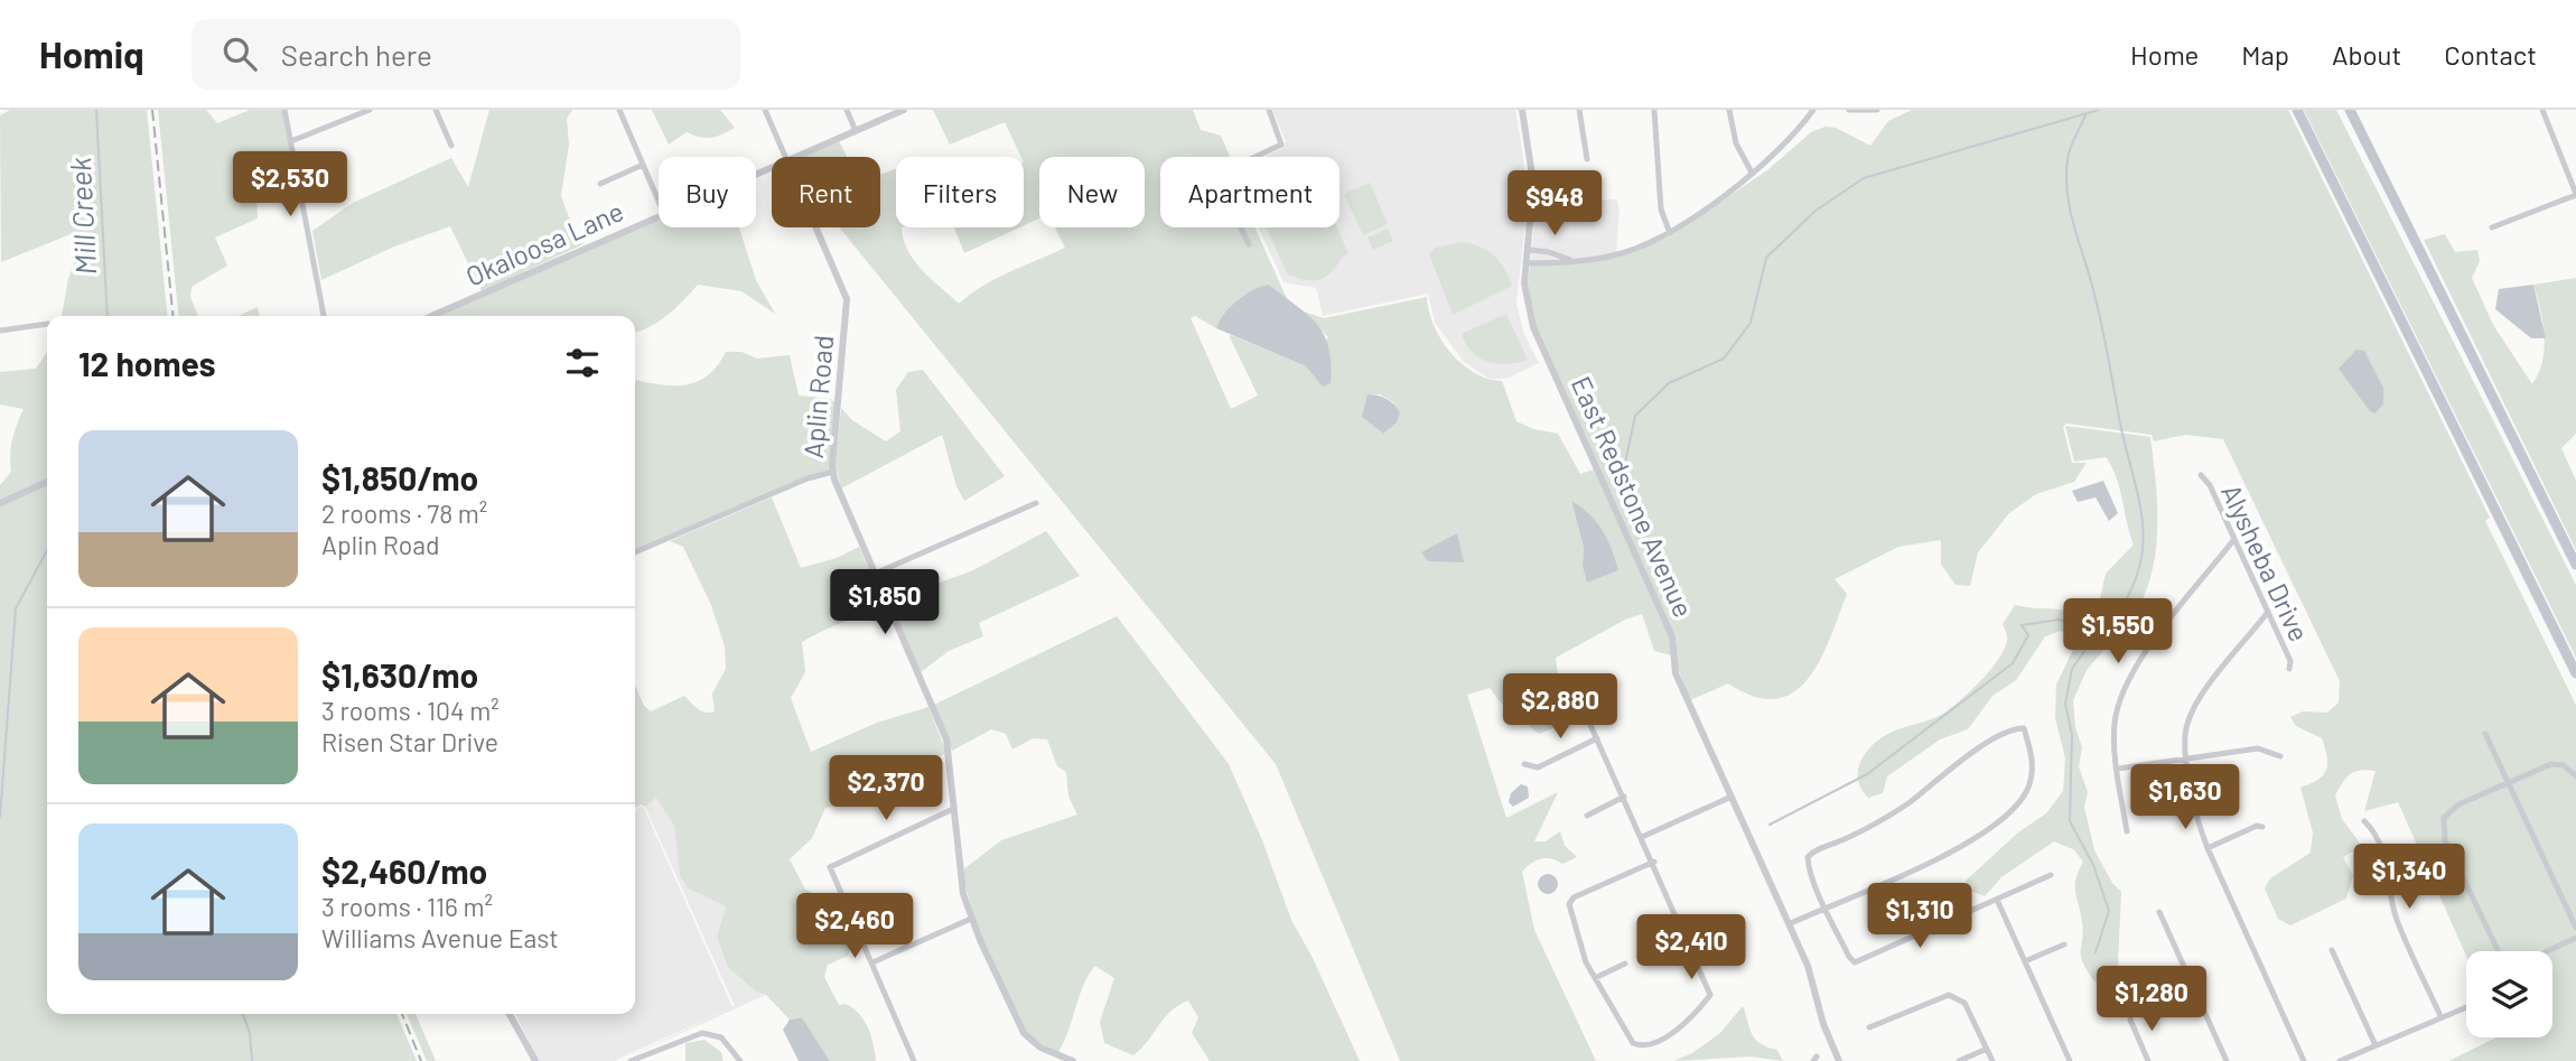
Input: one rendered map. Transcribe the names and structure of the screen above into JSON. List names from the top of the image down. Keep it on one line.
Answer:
{"streets":{"street":["Okaloosa Lane","Aplin Road","East Redstone Avenue","Alysheba Drive"]},"water":["Mill Creek"],"page":{"header":"Homiq","search":"Search here","nav":["Home","Map","About","Contact"],"price":["$2,530","$948","$1,850","$1,550","$2,880","$2,370","$1,630","$1,340","$1,310","$2,460","$2,410","$1,280"],"chip":["Buy","Rent","Filters","New","Apartment"],"heading":"12 homes","list":[{"name":"$1,850/mo","note":"2 rooms · 78 m² · Aplin Road"},{"name":"$1,630/mo","note":"3 rooms · 104 m² · Risen Star Drive"},{"name":"$2,460/mo","note":"3 rooms · 116 m² · Williams Avenue East"}]}}
